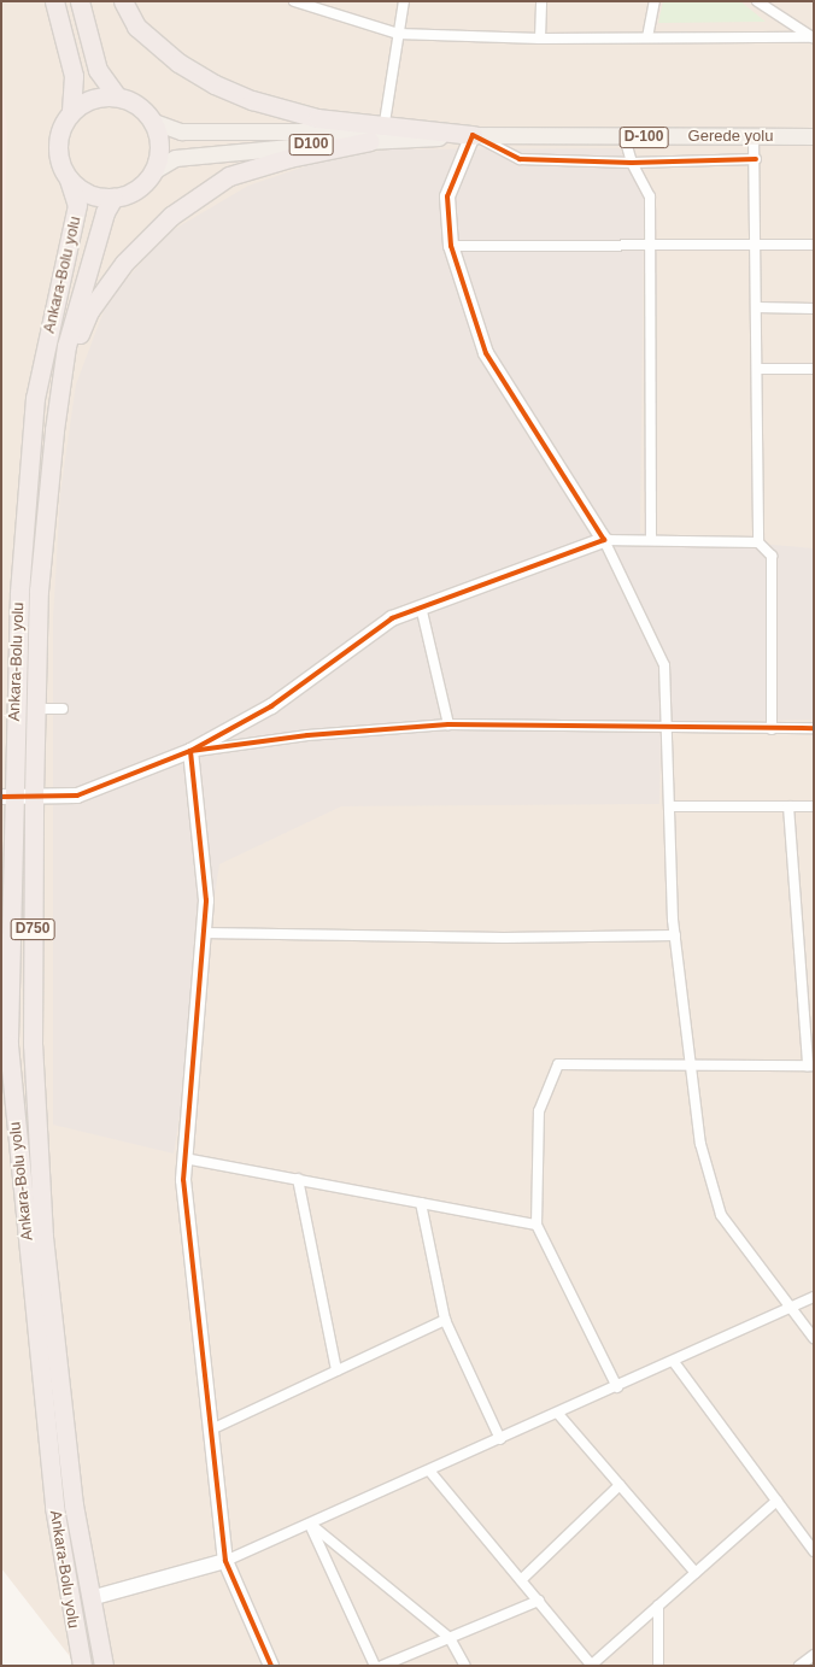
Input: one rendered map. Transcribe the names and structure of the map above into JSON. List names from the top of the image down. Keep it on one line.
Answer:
{"streets":{"highway":["D100","Ankara-Bolu yolu","D750"],"main road":["Gerede yolu","D-100"]},"crossings":[["D100","Ankara-Bolu yolu"]]}
